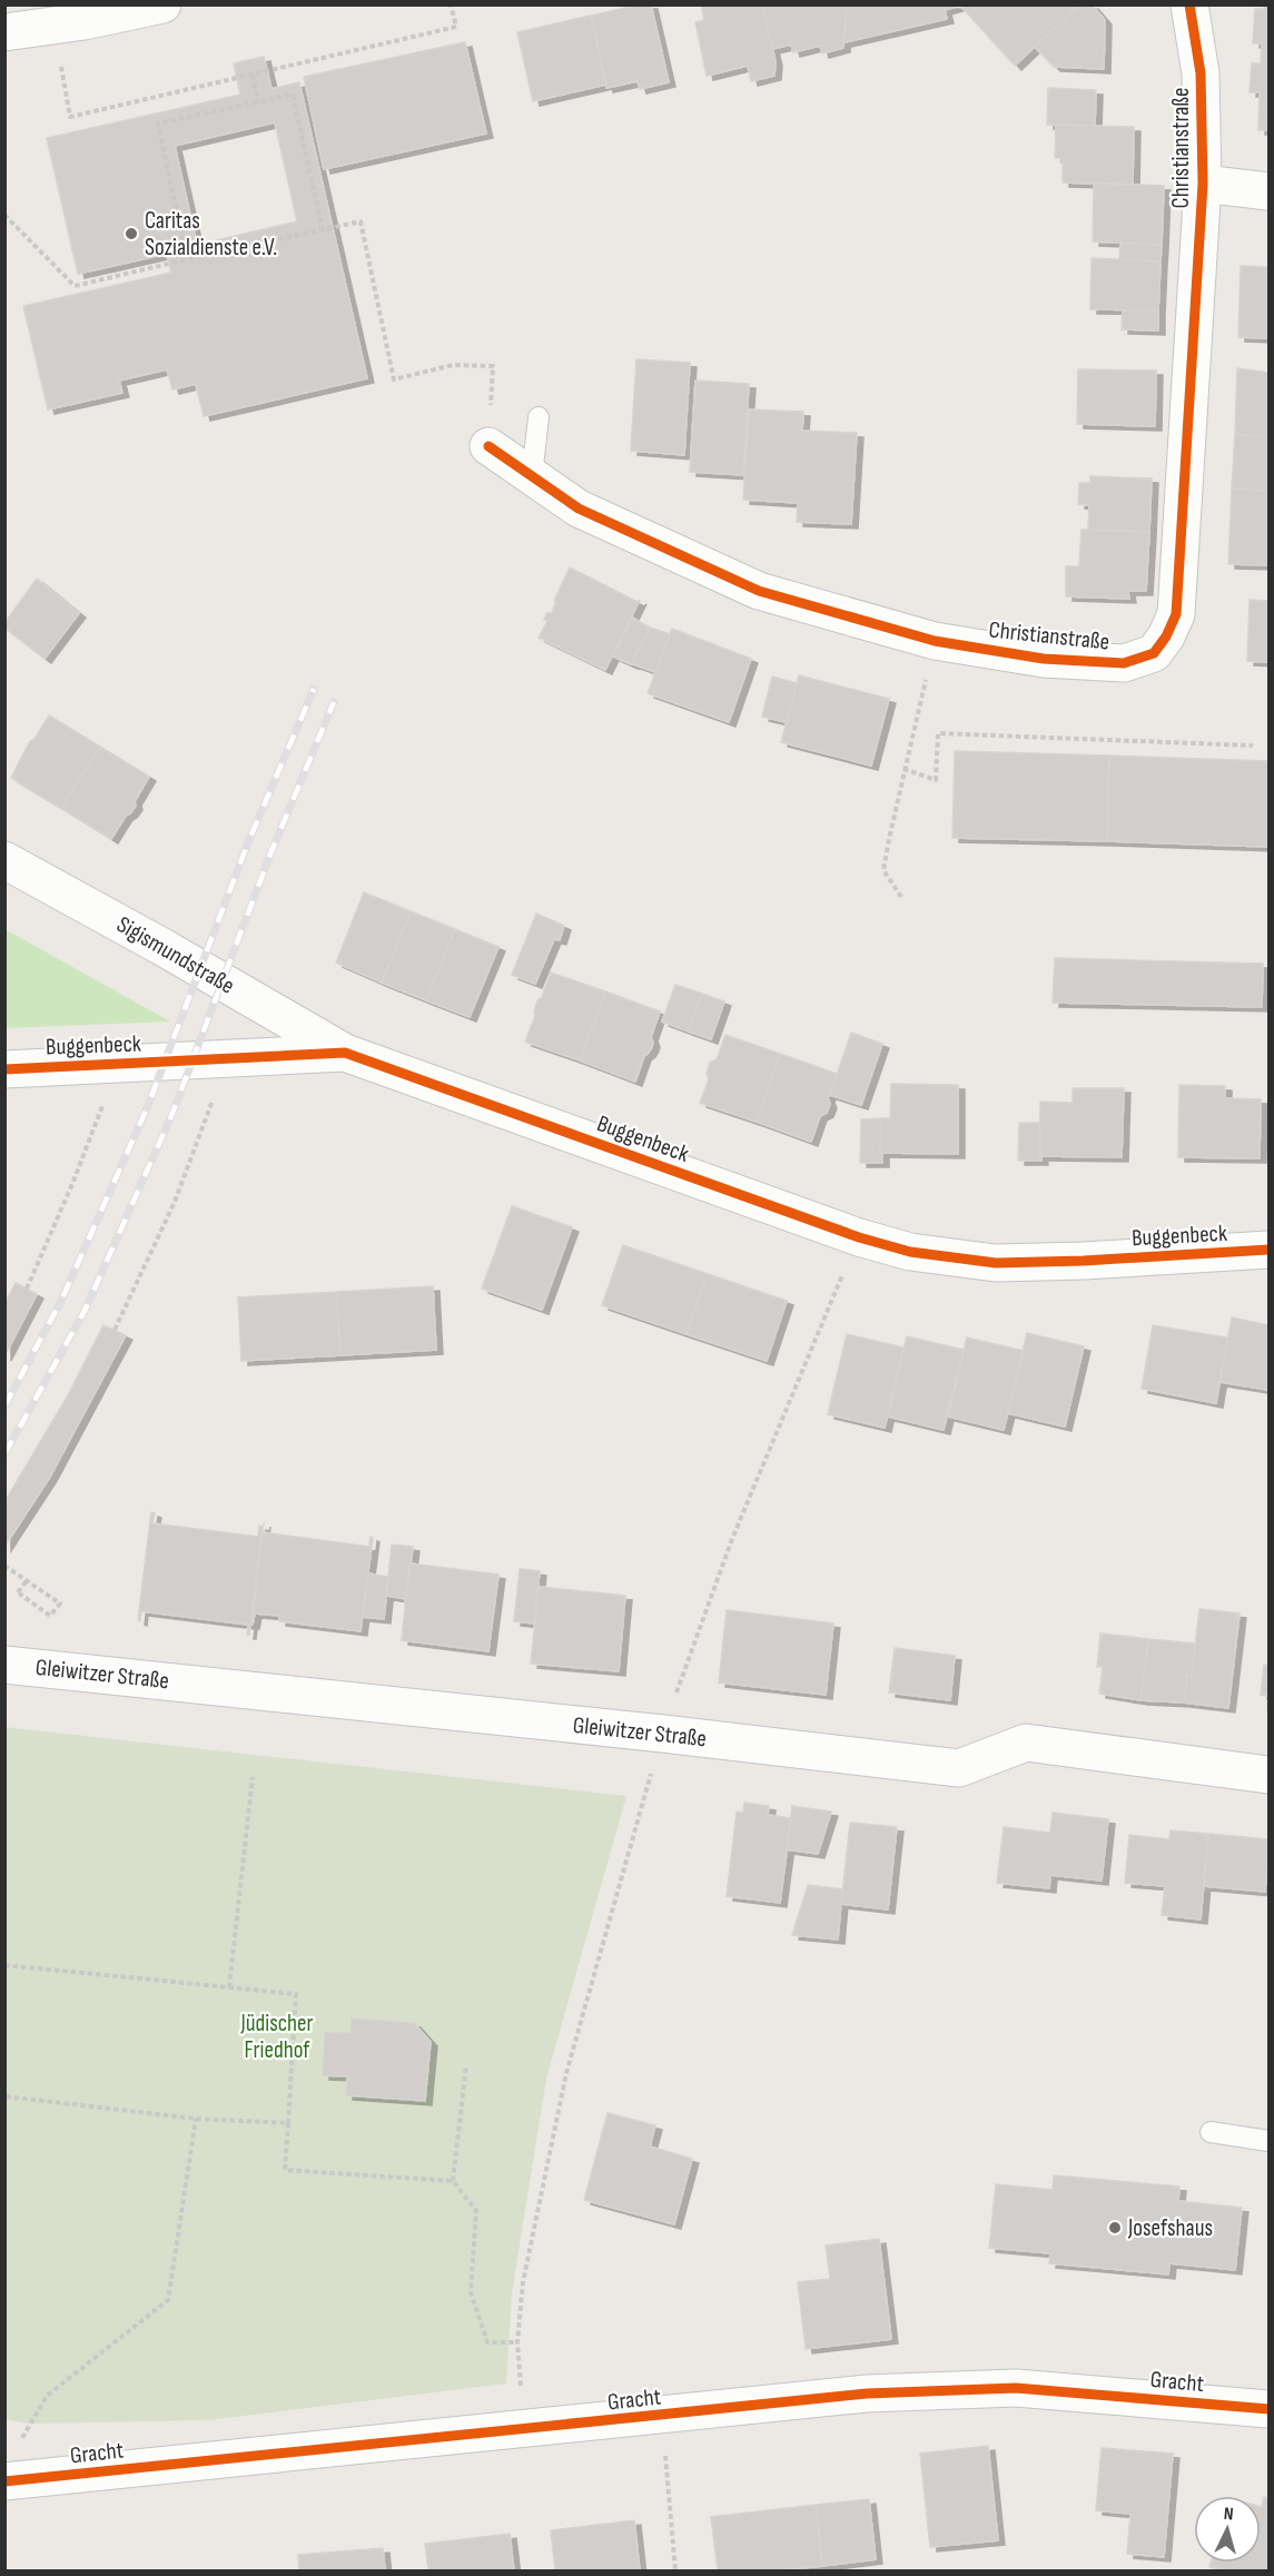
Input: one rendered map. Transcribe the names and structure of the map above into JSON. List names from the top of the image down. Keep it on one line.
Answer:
{"streets":{"street":["Christianstraße","Sigismundstraße","Buggenbeck","Gleiwitzer Straße","Gracht"]},"crossings":[["Sigismundstraße","Buggenbeck"]],"parks":["Jüdischer Friedhof"],"places":["Caritas Sozialdienste e.V.","Josefshaus"],"north":"top"}
